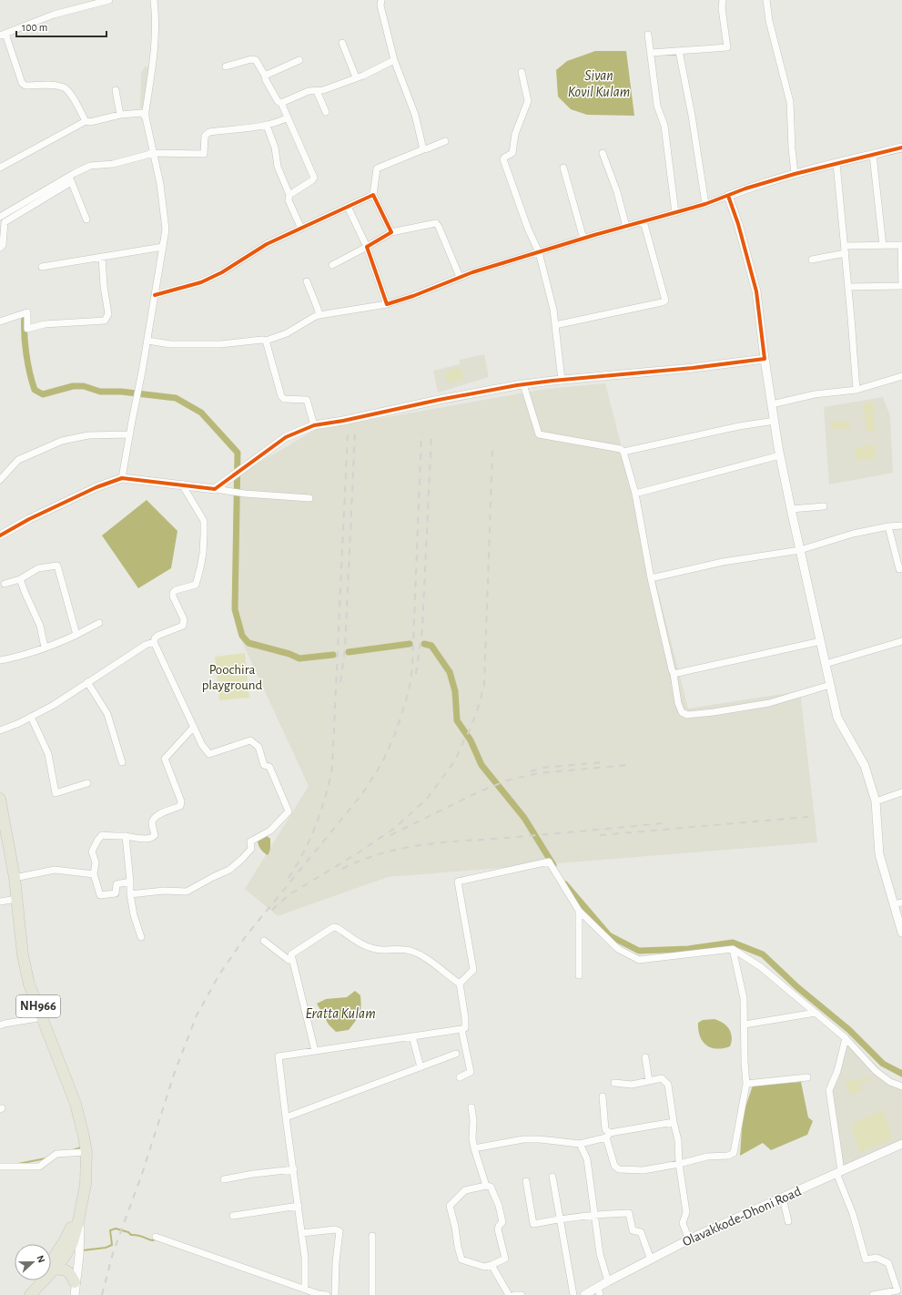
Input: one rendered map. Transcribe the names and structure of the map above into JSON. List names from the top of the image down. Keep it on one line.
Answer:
{"streets":{"highway":["NH966"],"street":["Olavakkode-Dhoni Road"]},"water":["Sivan Kovil Kulam","Eratta Kulam"],"parks":["Poochira playground"],"scale_bar":"100 m","north":"right"}
